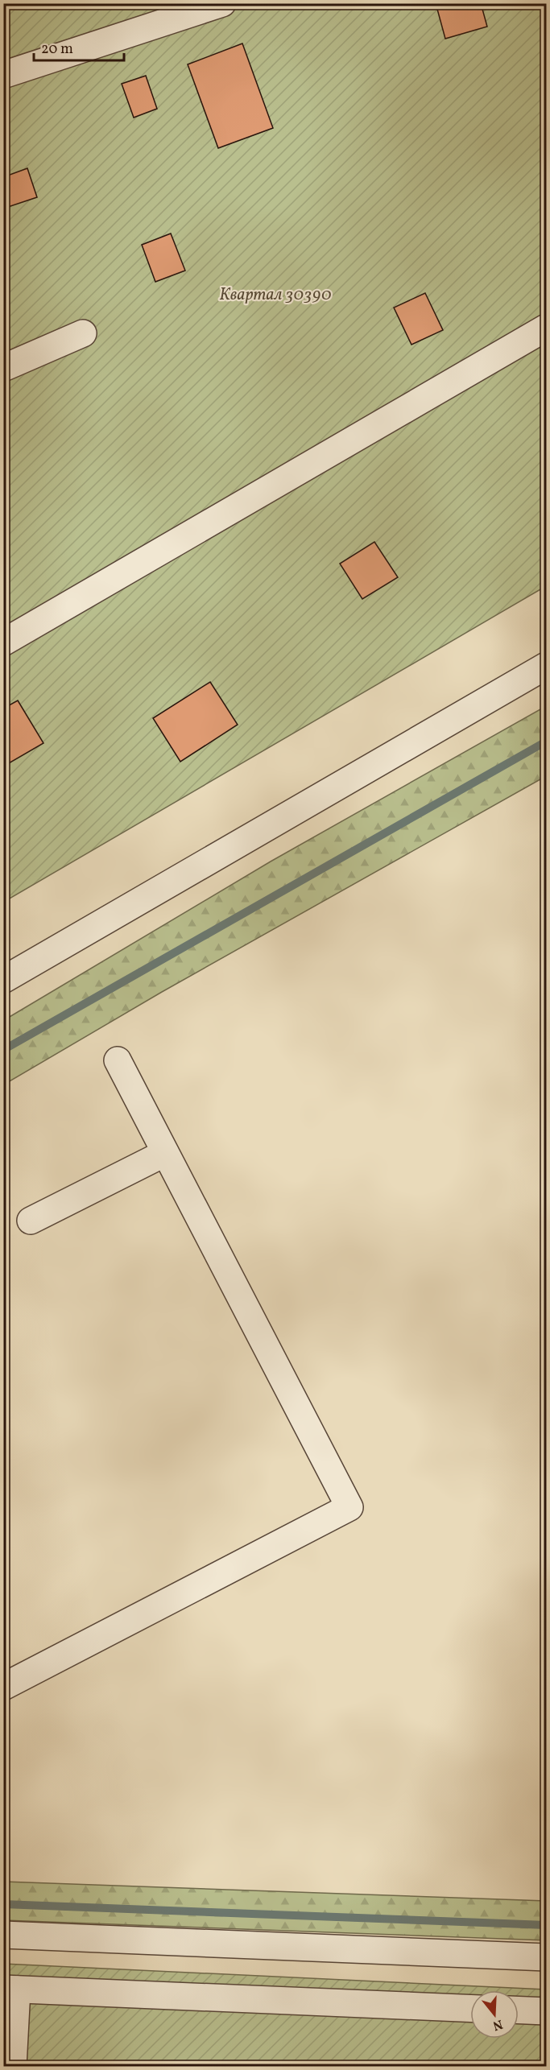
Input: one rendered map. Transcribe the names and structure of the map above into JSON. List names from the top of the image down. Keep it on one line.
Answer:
{"parks":["Квартал 30390"],"scale_bar":"20 m","north":"bottom"}
